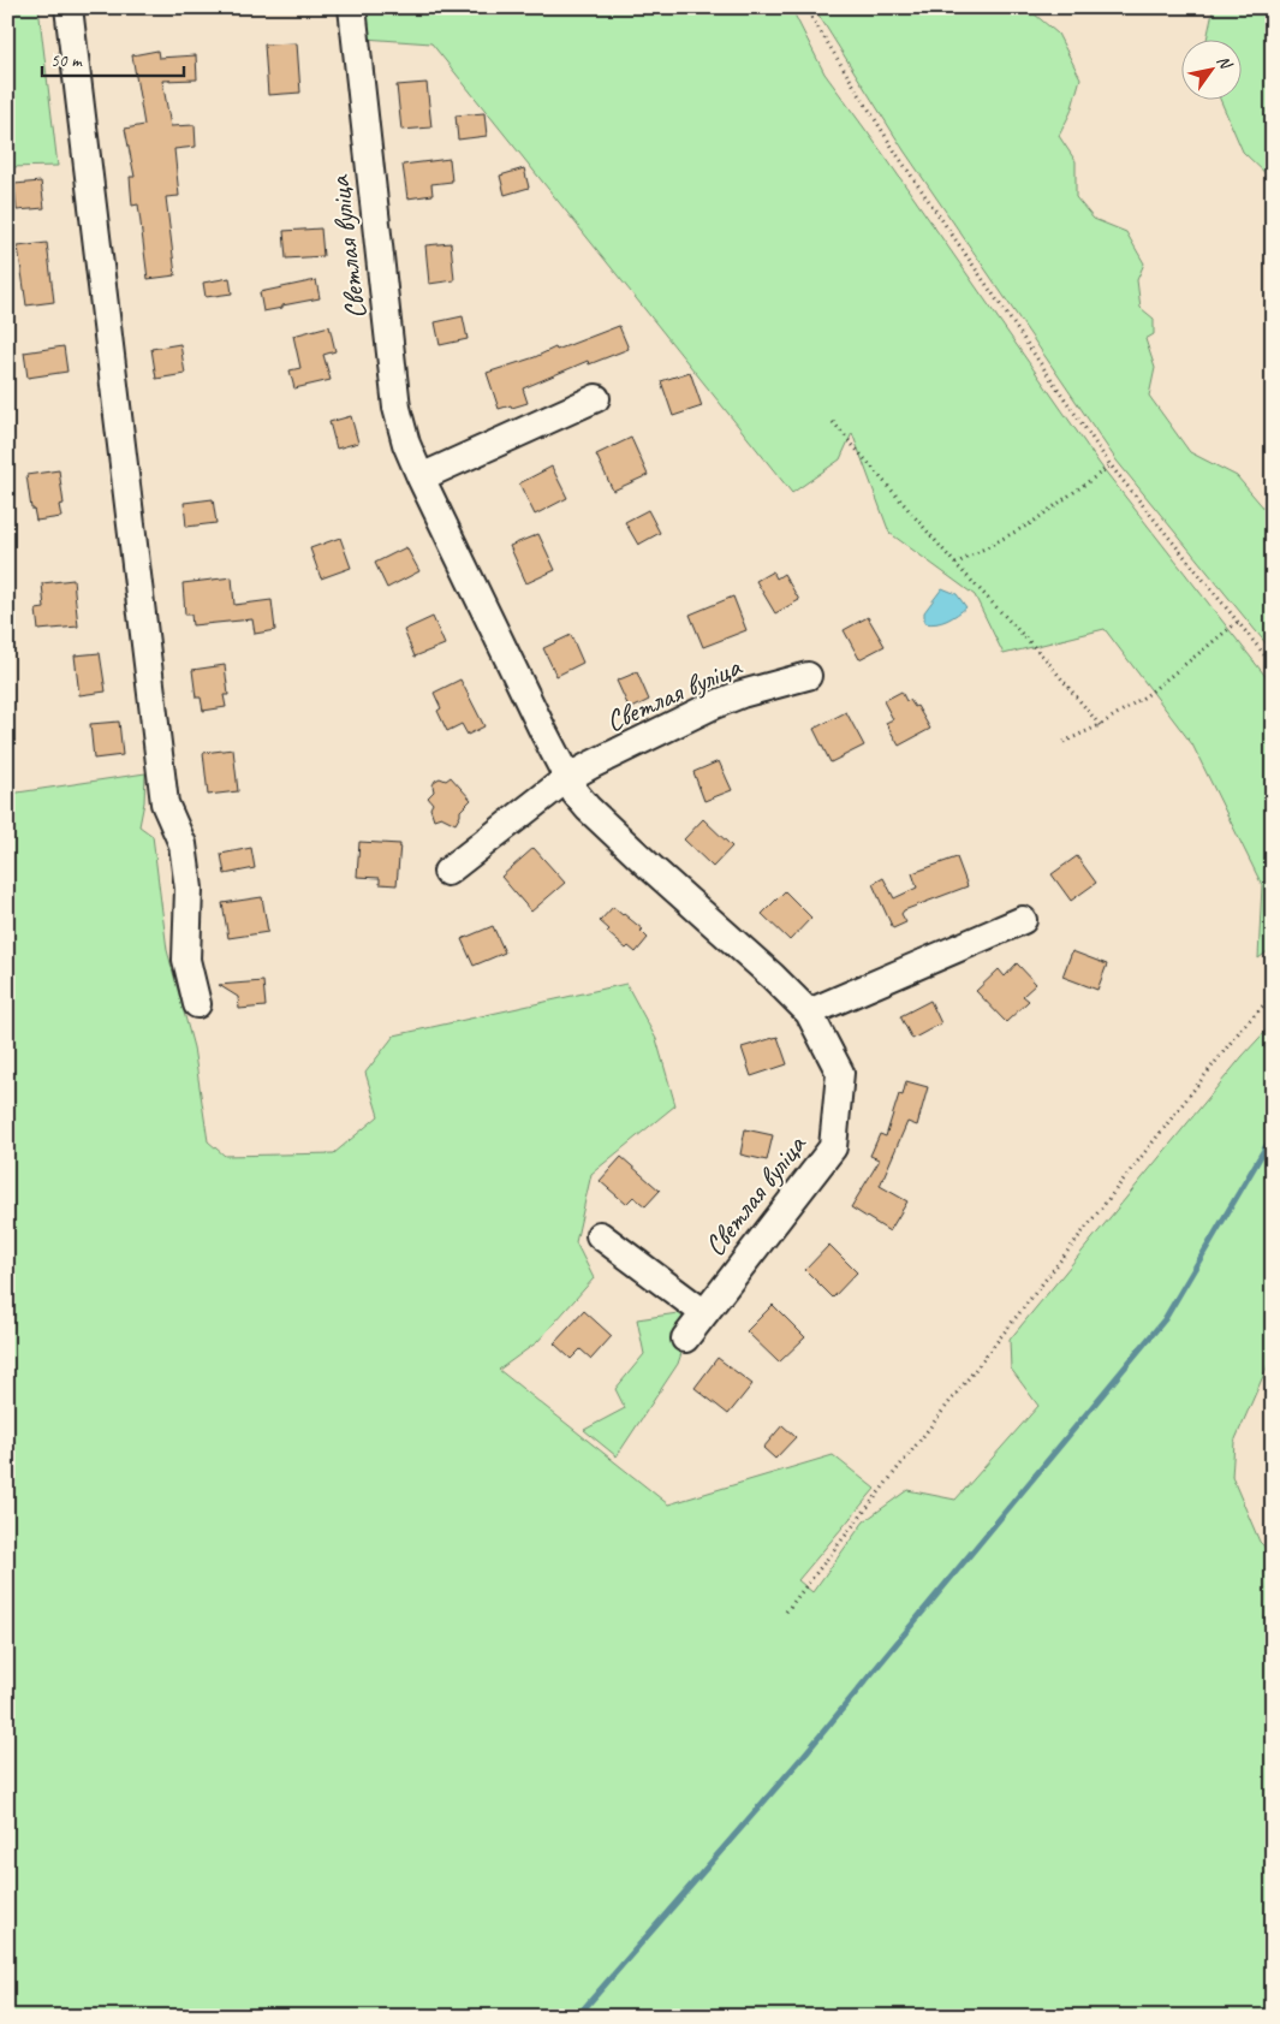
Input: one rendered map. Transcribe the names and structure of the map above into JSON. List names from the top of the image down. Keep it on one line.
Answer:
{"streets":{"street":["Светлая вуліца"]},"scale_bar":"50 m","north":"top right"}
